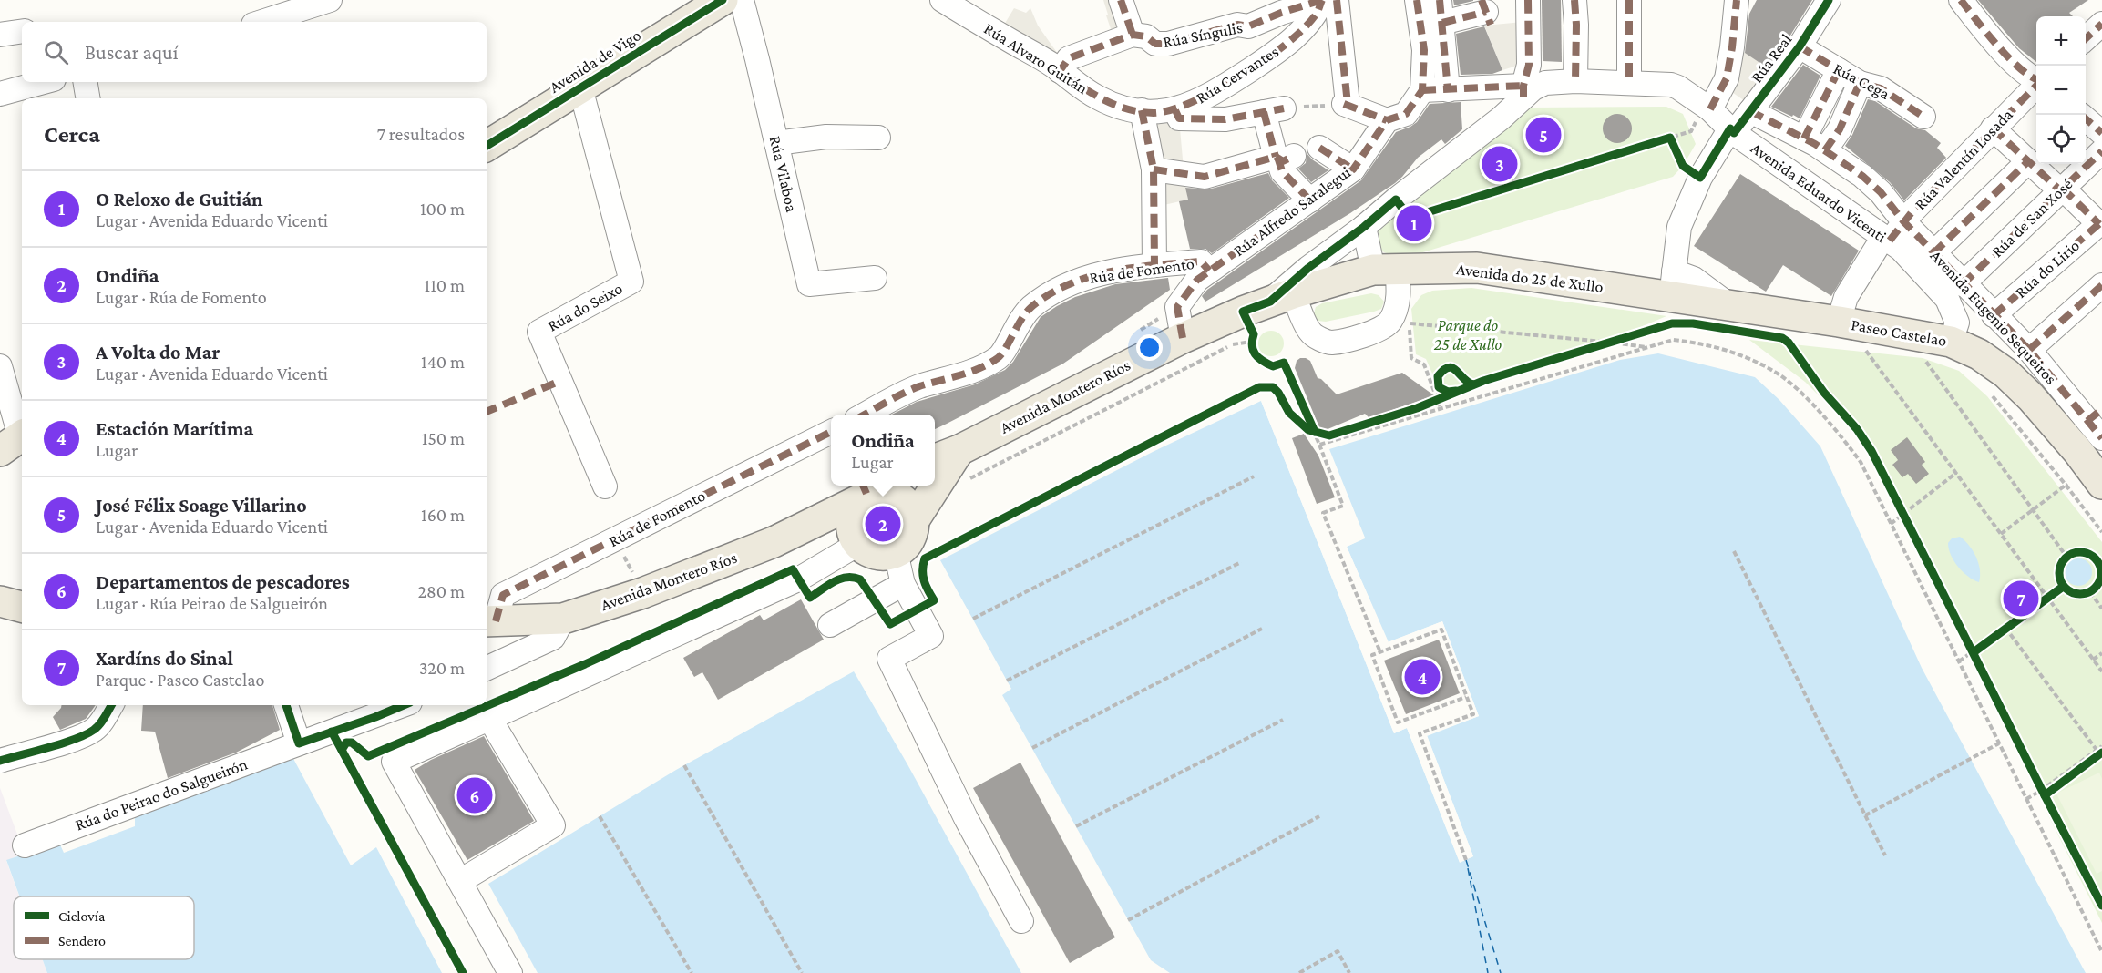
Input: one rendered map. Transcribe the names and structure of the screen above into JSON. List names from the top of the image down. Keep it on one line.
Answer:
{"streets":{"main road":["Avenida de Vigo","Avenida do 25 de Xullo","Paseo Castelao","Avenida Montero Ríos"],"street":["Rúa Síngulis","Rúa Alvaro Guitán","Rúa Real","Rúa Cervantes","Rúa Cega","Rúa Valentín Losada","Rúa Vilaboa","Avenida Eduardo Vicenti","Rúa Alfredo Saralegui","Rúa de San Xosé","Rúa do Lirio","Rúa de Fomento","Rúa do Seixo","Avenida Eugenio Sequeiros","Rúa do Peirao do Salgueirón"]},"crossings":[["Rúa Síngulis","Rúa Cervantes"],["Rúa Alvaro Guitán","Rúa Cervantes"],["Rúa Real","Rúa Cega"],["Rúa Real","Avenida Eduardo Vicenti"],["Rúa Real","Avenida do 25 de Xullo"],["Rúa Real","Avenida Eugenio Sequeiros"],["Rúa Real","Paseo Castelao"],["Avenida de Vigo","Rúa do Seixo"],["Rúa Valentín Losada","Avenida Eduardo Vicenti"],["Rúa Valentín Losada","Avenida Eugenio Sequeiros"],["Rúa Valentín Losada","Paseo Castelao"],["Avenida Eduardo Vicenti","Avenida do 25 de Xullo"],["Avenida Eduardo Vicenti","Paseo Castelao"],["Avenida Eduardo Vicenti","Avenida Montero Ríos"],["Rúa Alfredo Saralegui","Rúa de Fomento"],["Rúa Alfredo Saralegui","Avenida Montero Ríos"],["Rúa de San Xosé","Avenida Eugenio Sequeiros"],["Rúa do Lirio","Avenida Eugenio Sequeiros"],["Rúa de Fomento","Avenida Montero Ríos"],["Avenida do 25 de Xullo","Paseo Castelao"],["Avenida do 25 de Xullo","Avenida Montero Ríos"]],"parks":["Parque do 25 de Xullo"],"legend":["Ciclovía","Sendero"],"page":{"map_buttons":["+","−"],"search":"Buscar aquí","heading":["Cerca","7 resultados"],"pins":["5","3","1","2","7","4","6"],"list":[{"mark":"1","name":"O Reloxo de Guitián","note":"Lugar · Avenida Eduardo Vicenti","value":"100 m"},{"mark":"2","name":"Ondiña","note":"Lugar · Rúa de Fomento","value":"110 m"},{"mark":"3","name":"A Volta do Mar","note":"Lugar · Avenida Eduardo Vicenti","value":"140 m"},{"mark":"4","name":"Estación Marítima","note":"Lugar","value":"150 m"},{"mark":"5","name":"José Félix Soage Villarino","note":"Lugar · Avenida Eduardo Vicenti","value":"160 m"},{"mark":"6","name":"Departamentos de pescadores","note":"Lugar · Rúa Peirao de Salgueirón","value":"280 m"},{"mark":"7","name":"Xardíns do Sinal","note":"Parque · Paseo Castelao","value":"320 m"}],"popup":["Ondiña","Lugar"]}}
